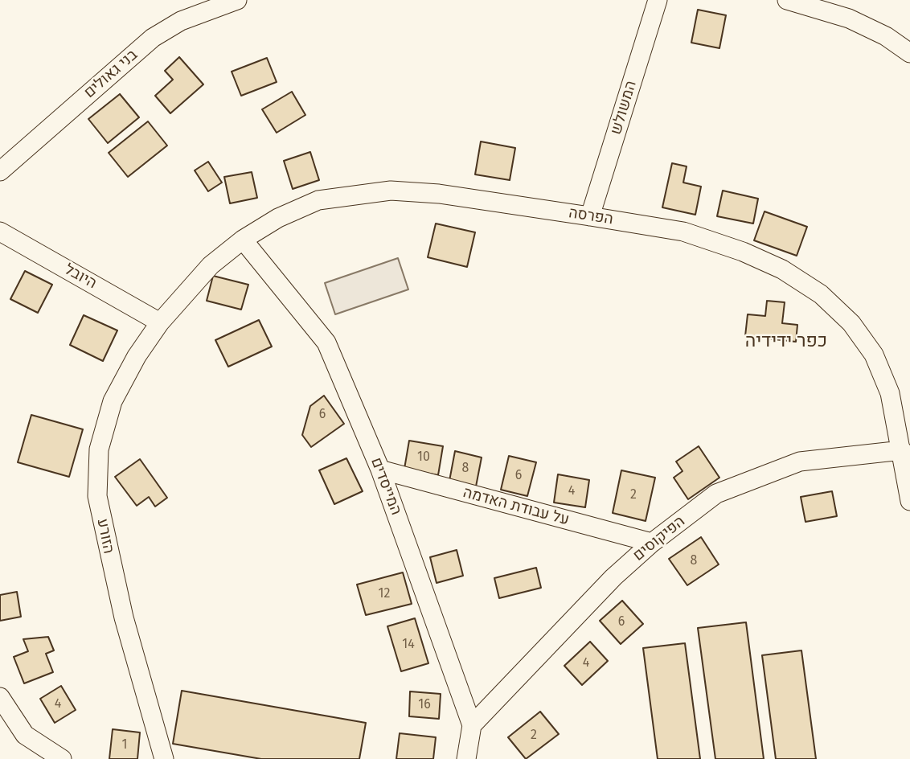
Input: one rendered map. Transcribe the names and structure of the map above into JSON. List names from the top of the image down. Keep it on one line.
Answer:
{"streets":{"street":["בני גאולים","המשולש","הפרסה","היובל","המייסדים","על עבודת האדמה","הזורע","הפיקוסים"]},"crossings":[["המשולש","הפרסה"],["הפרסה","היובל"],["הפרסה","המייסדים"],["הפרסה","הזורע"],["הפרסה","הפיקוסים"],["היובל","הזורע"],["המייסדים","על עבודת האדמה"],["המייסדים","הפיקוסים"],["על עבודת האדמה","הפיקוסים"]],"districts":["כפר ידידיה"],"house_numbers":["6","10","8","6","4","2","8","12","6","14","4","4","16","2","1"]}
